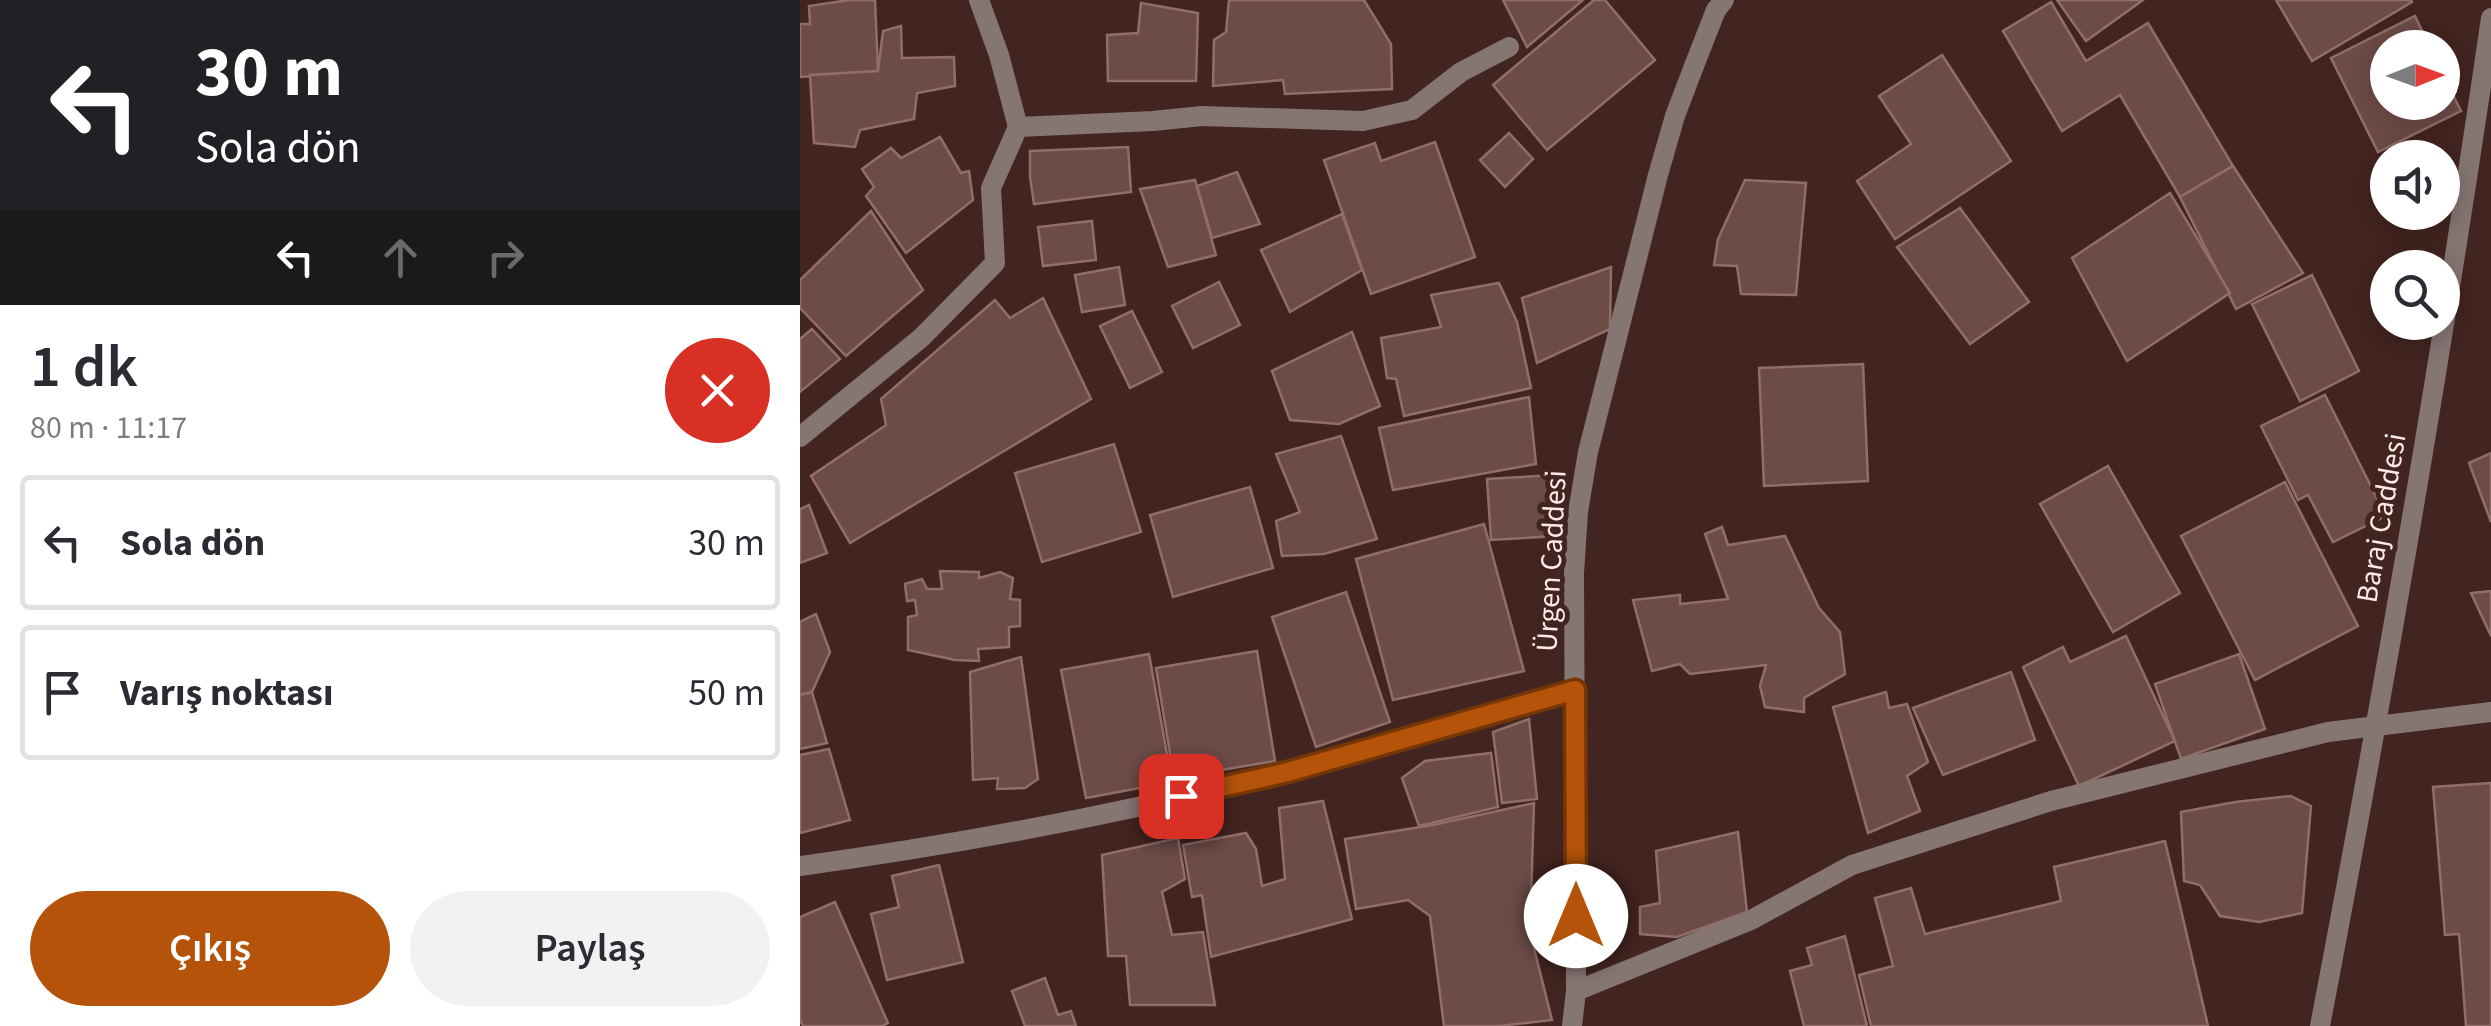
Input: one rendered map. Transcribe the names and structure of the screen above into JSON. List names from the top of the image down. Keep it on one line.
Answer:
{"streets":{"street":["Baraj Caddesi","Ürgen Caddesi"]},"north":"right","page":{"turn":["30 m","Sola dön"],"heading":["1 dk","80 m · 11:17"],"list":[{"name":"Sola dön","value":"30 m"},{"name":"Varış noktası","value":"50 m"}],"buttons":["Çıkış","Paylaş"]}}
